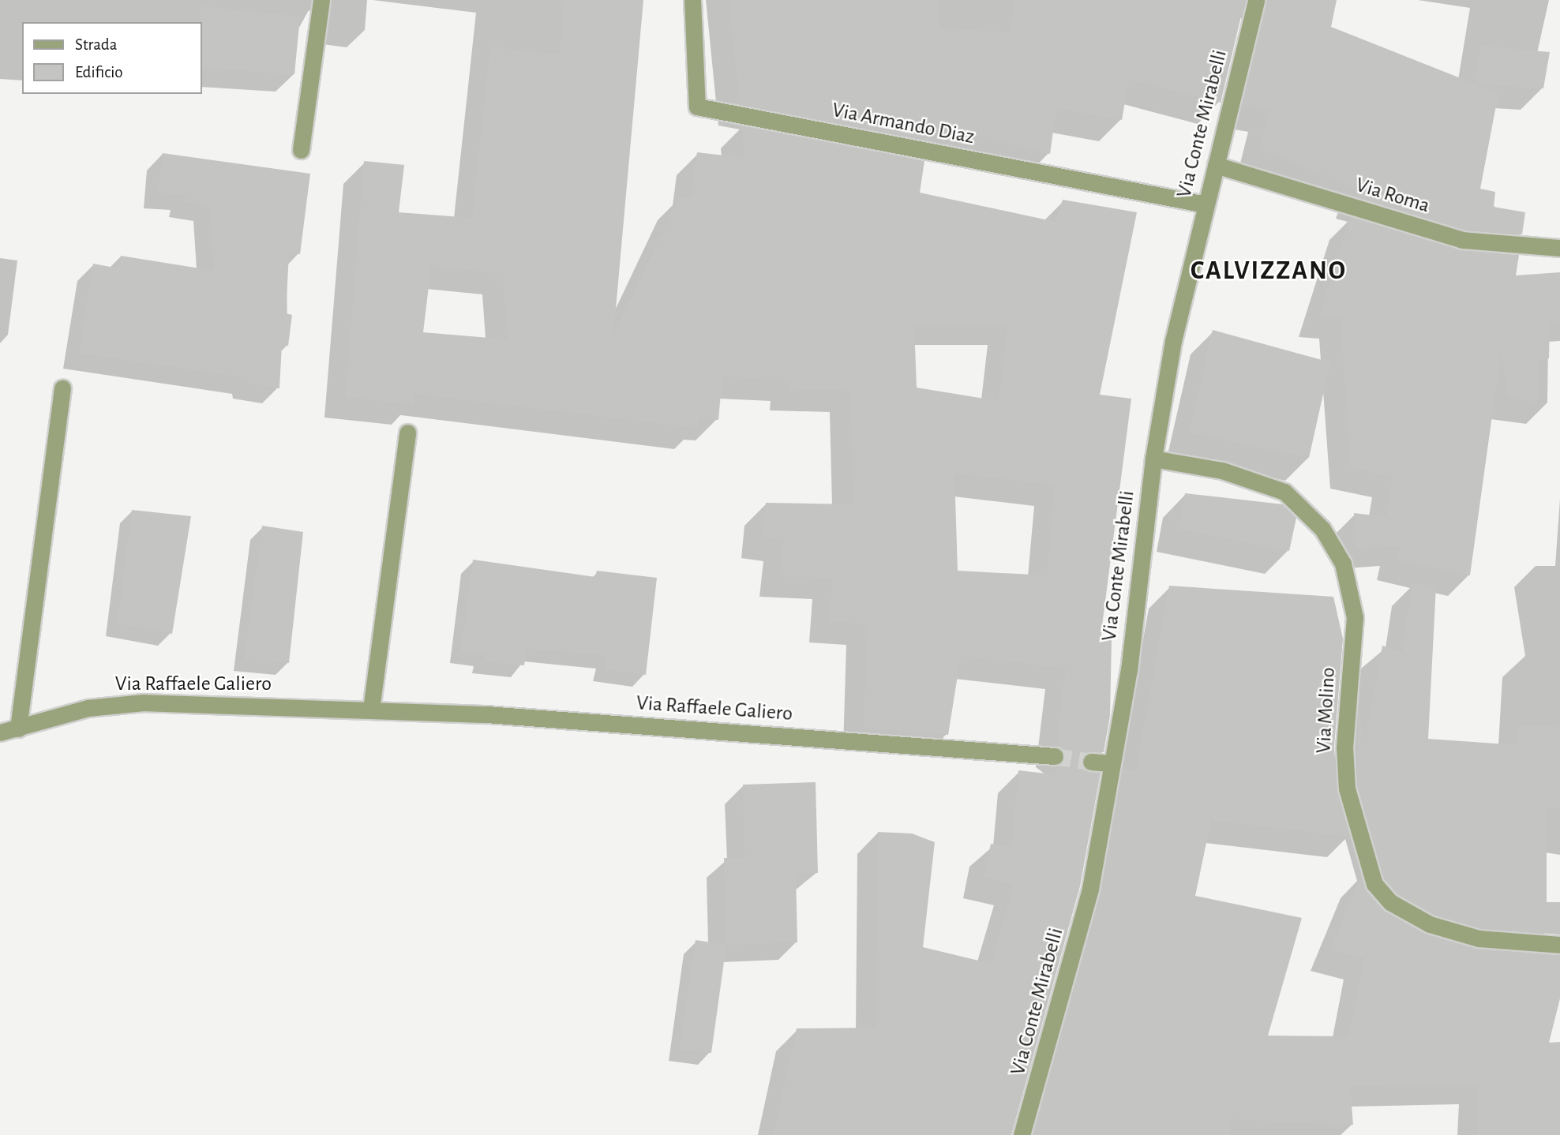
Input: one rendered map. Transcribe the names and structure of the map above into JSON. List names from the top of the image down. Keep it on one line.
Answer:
{"streets":{"street":["Via Armando Diaz","Via Conte Mirabelli","Via Roma","Via Raffaele Galiero","Via Molino"]},"crossings":[["Via Armando Diaz","Via Conte Mirabelli"],["Via Conte Mirabelli","Via Roma"],["Via Conte Mirabelli","Via Molino"]],"districts":["CALVIZZANO"],"legend":["Strada","Edificio"]}
